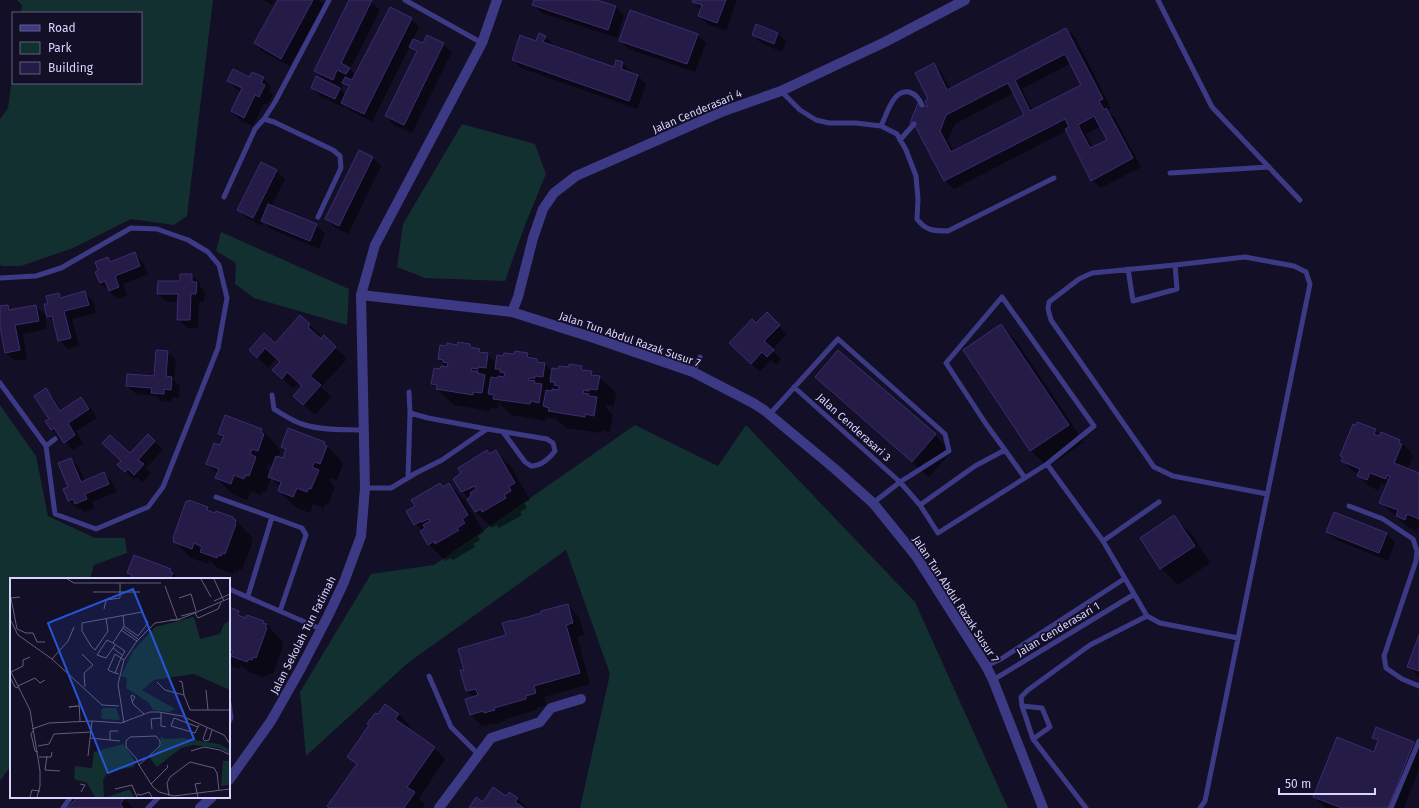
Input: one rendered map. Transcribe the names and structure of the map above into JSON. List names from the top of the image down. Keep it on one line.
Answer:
{"streets":{"street":["Jalan Cenderasari 4","Jalan Tun Abdul Razak Susur 7","Jalan Sekolah Tun Fatimah"],"lane":["Jalan Cenderasari 3","Jalan Cenderasari 1"]},"crossings":[["Jalan Cenderasari 4","Jalan Tun Abdul Razak Susur 7"],["Jalan Tun Abdul Razak Susur 7","Jalan Cenderasari 1"],["Jalan Tun Abdul Razak Susur 7","Jalan Sekolah Tun Fatimah"]],"legend":["Road","Park","Building"],"scale_bar":"50 m"}
